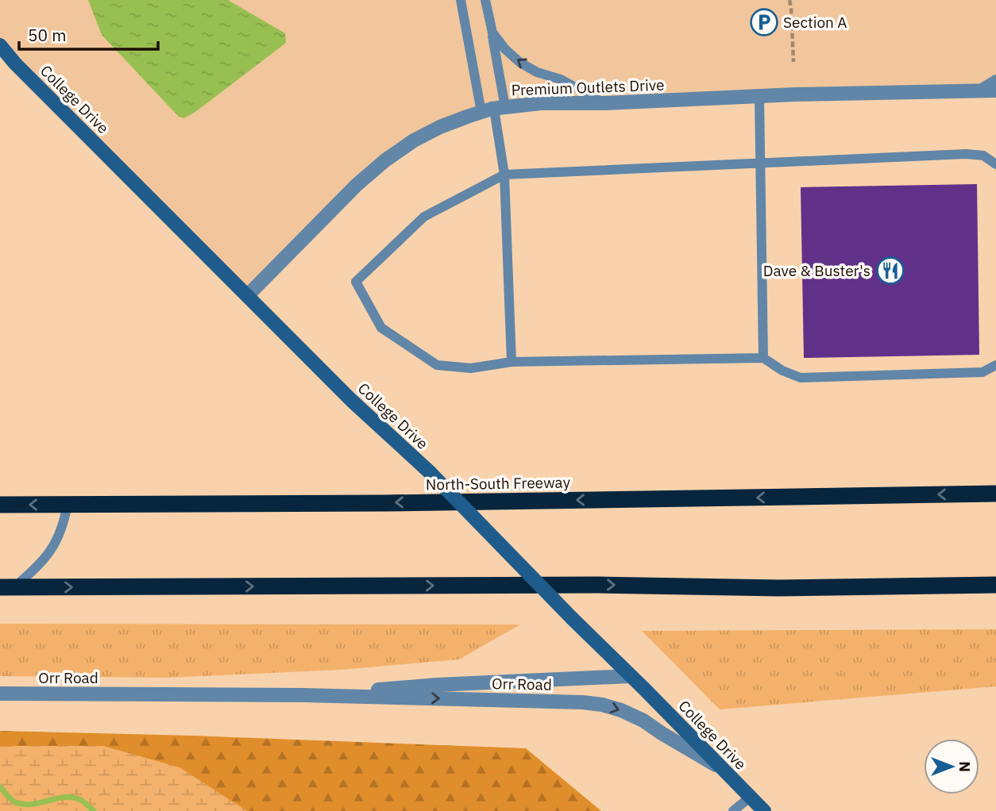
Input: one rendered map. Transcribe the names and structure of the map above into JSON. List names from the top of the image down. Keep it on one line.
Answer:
{"streets":{"highway":["North-South Freeway"],"main road":["College Drive"],"street":["Premium Outlets Drive","Orr Road"]},"crossings":[["Premium Outlets Drive","College Drive"],["College Drive","Orr Road"]],"places":{"parking":["Section A"],"restaurant":["Dave & Buster's"]},"scale_bar":"50 m","north":"right"}
